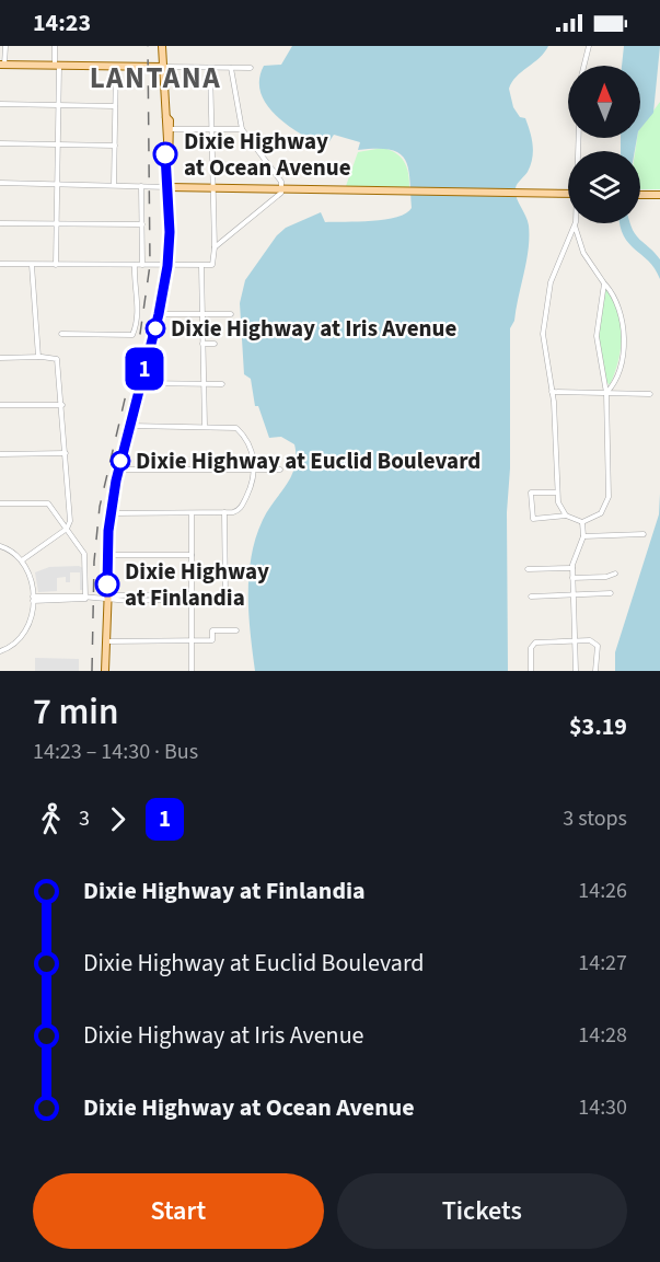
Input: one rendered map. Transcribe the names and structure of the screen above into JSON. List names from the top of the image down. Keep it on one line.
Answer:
{"districts":["LANTANA"],"places":["Dixie Highway at Ocean Avenue","Dixie Highway at Iris Avenue","Dixie Highway at Euclid Boulevard","Dixie Highway at Finlandia"],"lines":["bus line 1"],"north":"top","page":{"status":"14:23","on_map":"1","heading":["7 min","14:23 – 14:30 · Bus","$3.19"],"legs":["3","1","3 stops"],"list":[{"name":"Dixie Highway at Finlandia","value":"14:26"},{"name":"Dixie Highway at Euclid Boulevard","value":"14:27"},{"name":"Dixie Highway at Iris Avenue","value":"14:28"},{"name":"Dixie Highway at Ocean Avenue","value":"14:30"}],"buttons":["Start","Tickets"]}}
